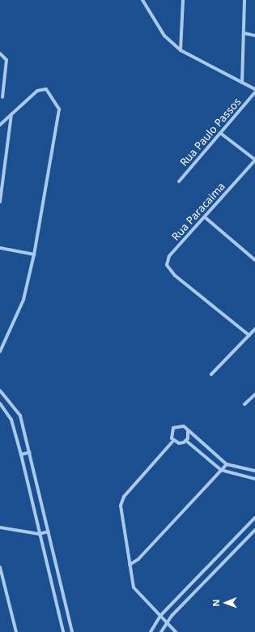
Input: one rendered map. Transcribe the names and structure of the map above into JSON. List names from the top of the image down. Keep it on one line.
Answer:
{"streets":{"street":["Rua Paulo Passos","Rua Paracaima"]},"north":"left"}
